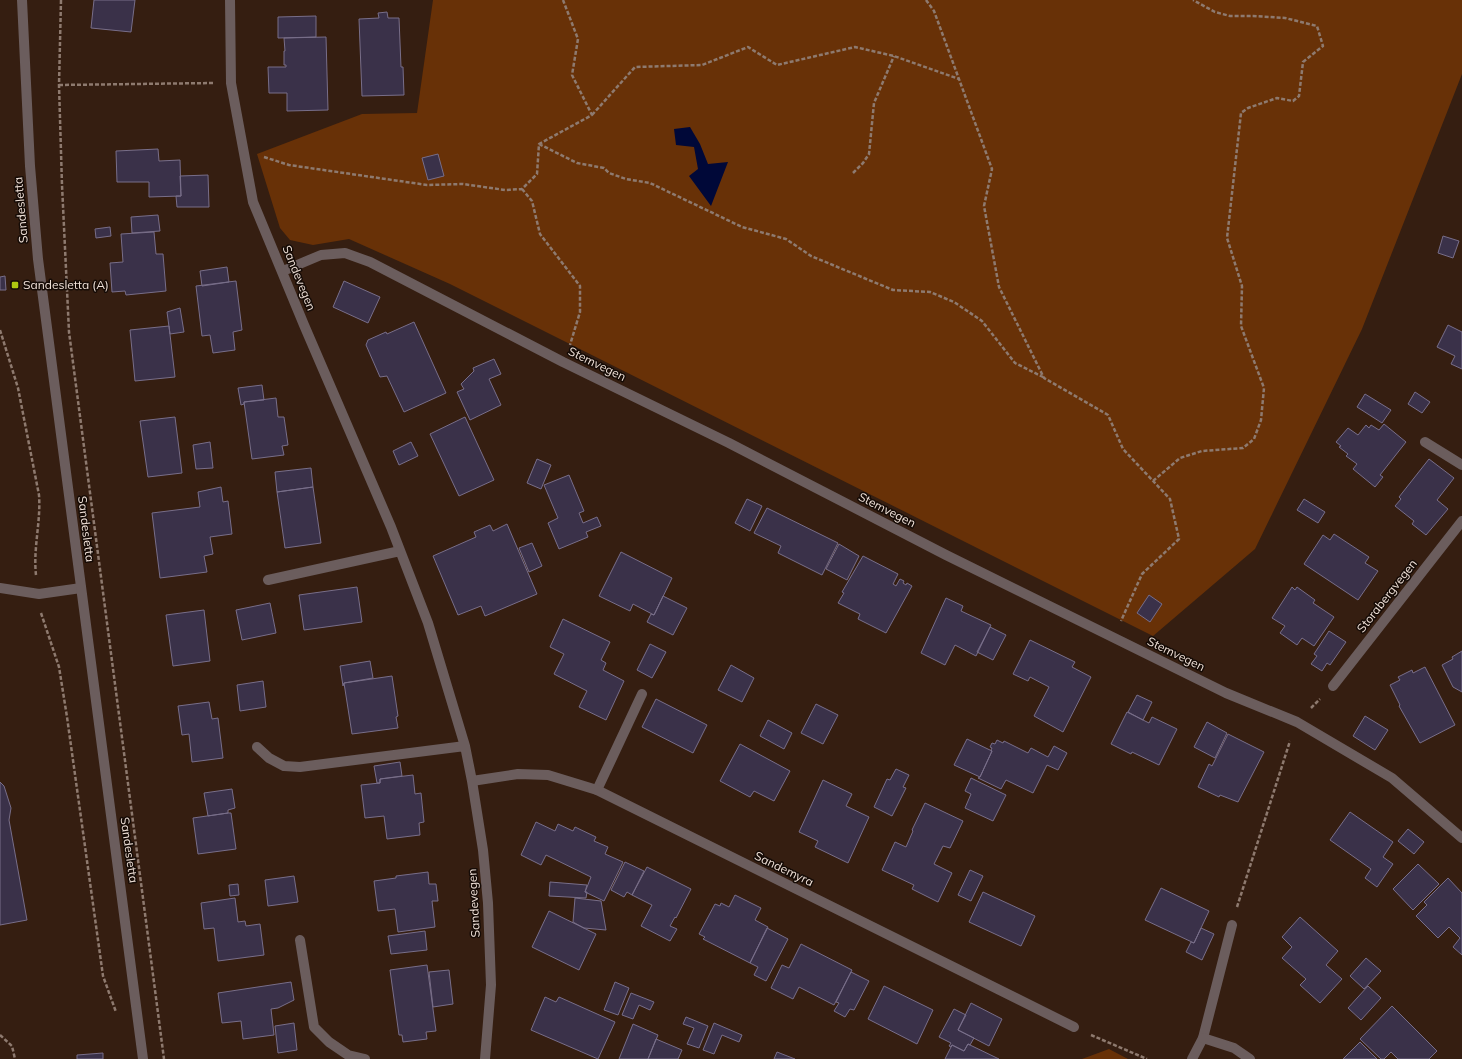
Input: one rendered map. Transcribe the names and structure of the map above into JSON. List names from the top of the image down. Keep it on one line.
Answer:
{"streets":{"street":["Sandesletta","Sandevegen","Stemvegen","Storabergvegen","Sandemyra"]},"crossings":[["Sandevegen","Stemvegen"],["Sandevegen","Sandemyra"]],"places":{"transit":["Sandesletta (A)"]}}
